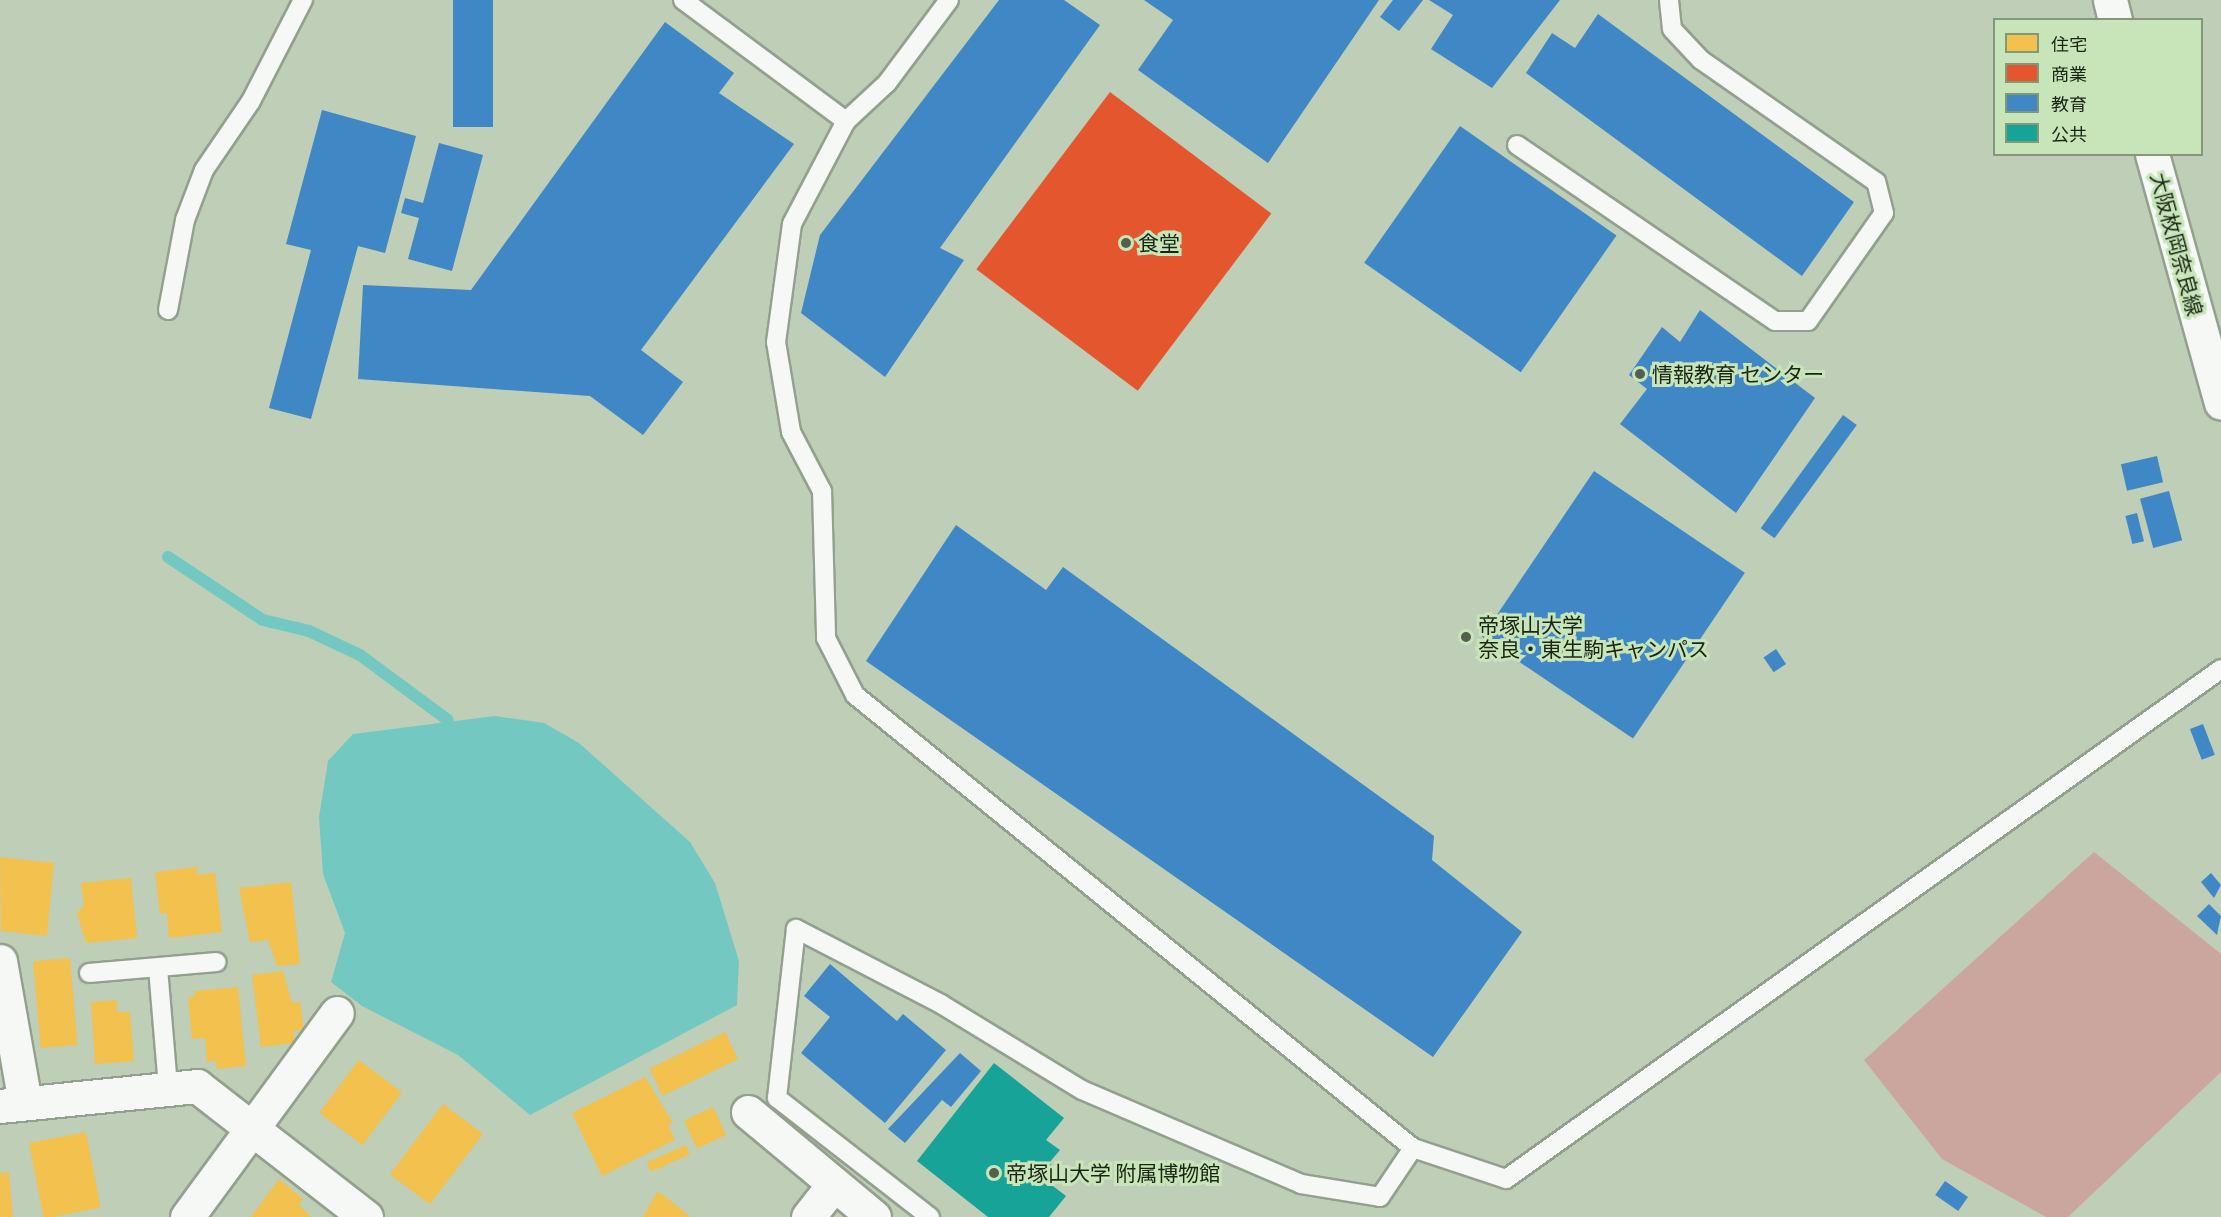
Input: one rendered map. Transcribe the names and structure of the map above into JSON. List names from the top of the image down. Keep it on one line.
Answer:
{"streets":{"street":["大阪枚岡奈良線"]},"places":["食堂","情報教育 センター","帝塚山大学 奈良・東生駒キャンパス","帝塚山大学 附属博物館"],"legend":["住宅","商業","教育","公共"]}
